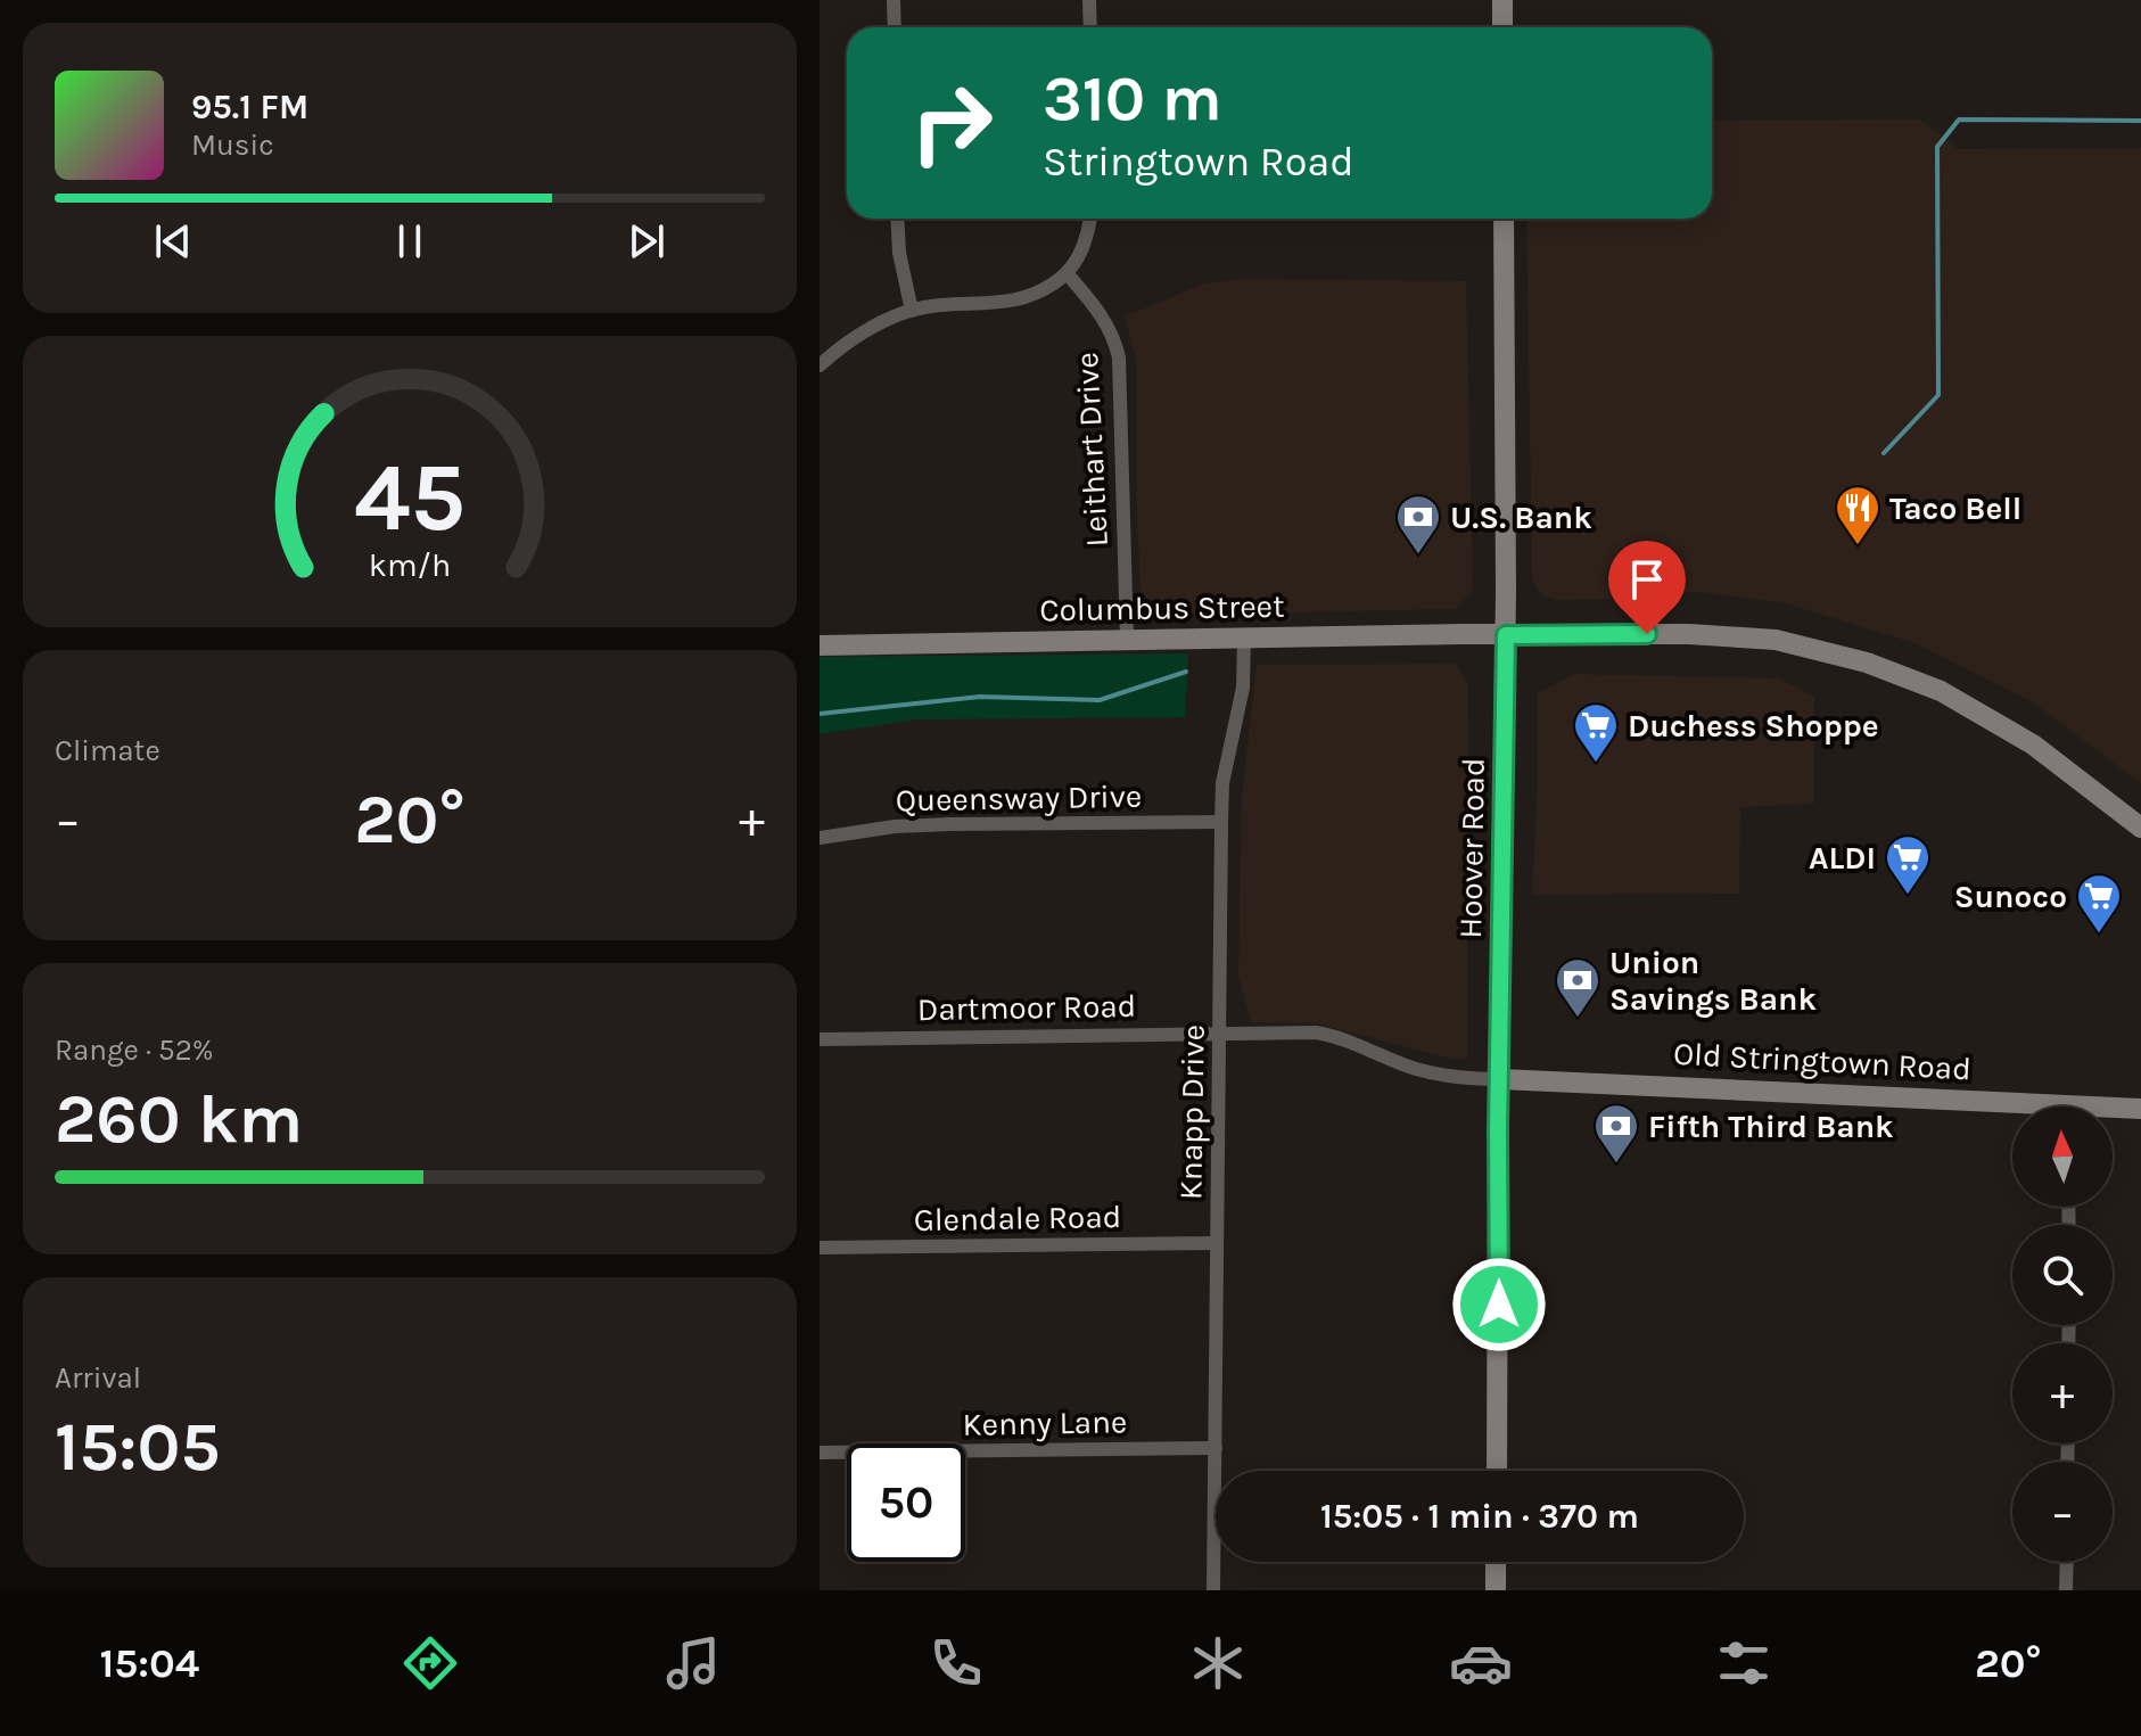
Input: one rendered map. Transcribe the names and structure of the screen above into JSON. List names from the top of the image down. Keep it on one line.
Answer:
{"streets":{"main road":["Columbus Street","Hoover Road","Old Stringtown Road"],"street":["Leithart Drive","Queensway Drive","Dartmoor Road","Knapp Drive","Glendale Road","Kenny Lane"]},"crossings":[["Leithart Drive","Columbus Street"],["Columbus Street","Hoover Road"],["Columbus Street","Knapp Drive"],["Queensway Drive","Knapp Drive"],["Hoover Road","Dartmoor Road"],["Hoover Road","Old Stringtown Road"],["Dartmoor Road","Old Stringtown Road"],["Dartmoor Road","Knapp Drive"],["Knapp Drive","Glendale Road"],["Knapp Drive","Kenny Lane"]],"places":{"restaurant":["Taco Bell"],"bank":["U.S. Bank","Union Savings Bank","Fifth Third Bank"],"supermarket":["Duchess Shoppe","ALDI","Sunoco"]},"north":"top","page":{"turn":["310 m","Stringtown Road"],"song":["95.1 FM","Music"],"tile":["Climate",["Range · 52%","260 km"],["Arrival","15:05"]],"heat":["−","20°","+"],"map_buttons":["+","−"],"limit":"50","trip":"15:05 · 1 min · 370 m","tabs":["15:04","20°"],"gauge":["45","km/h"]}}
